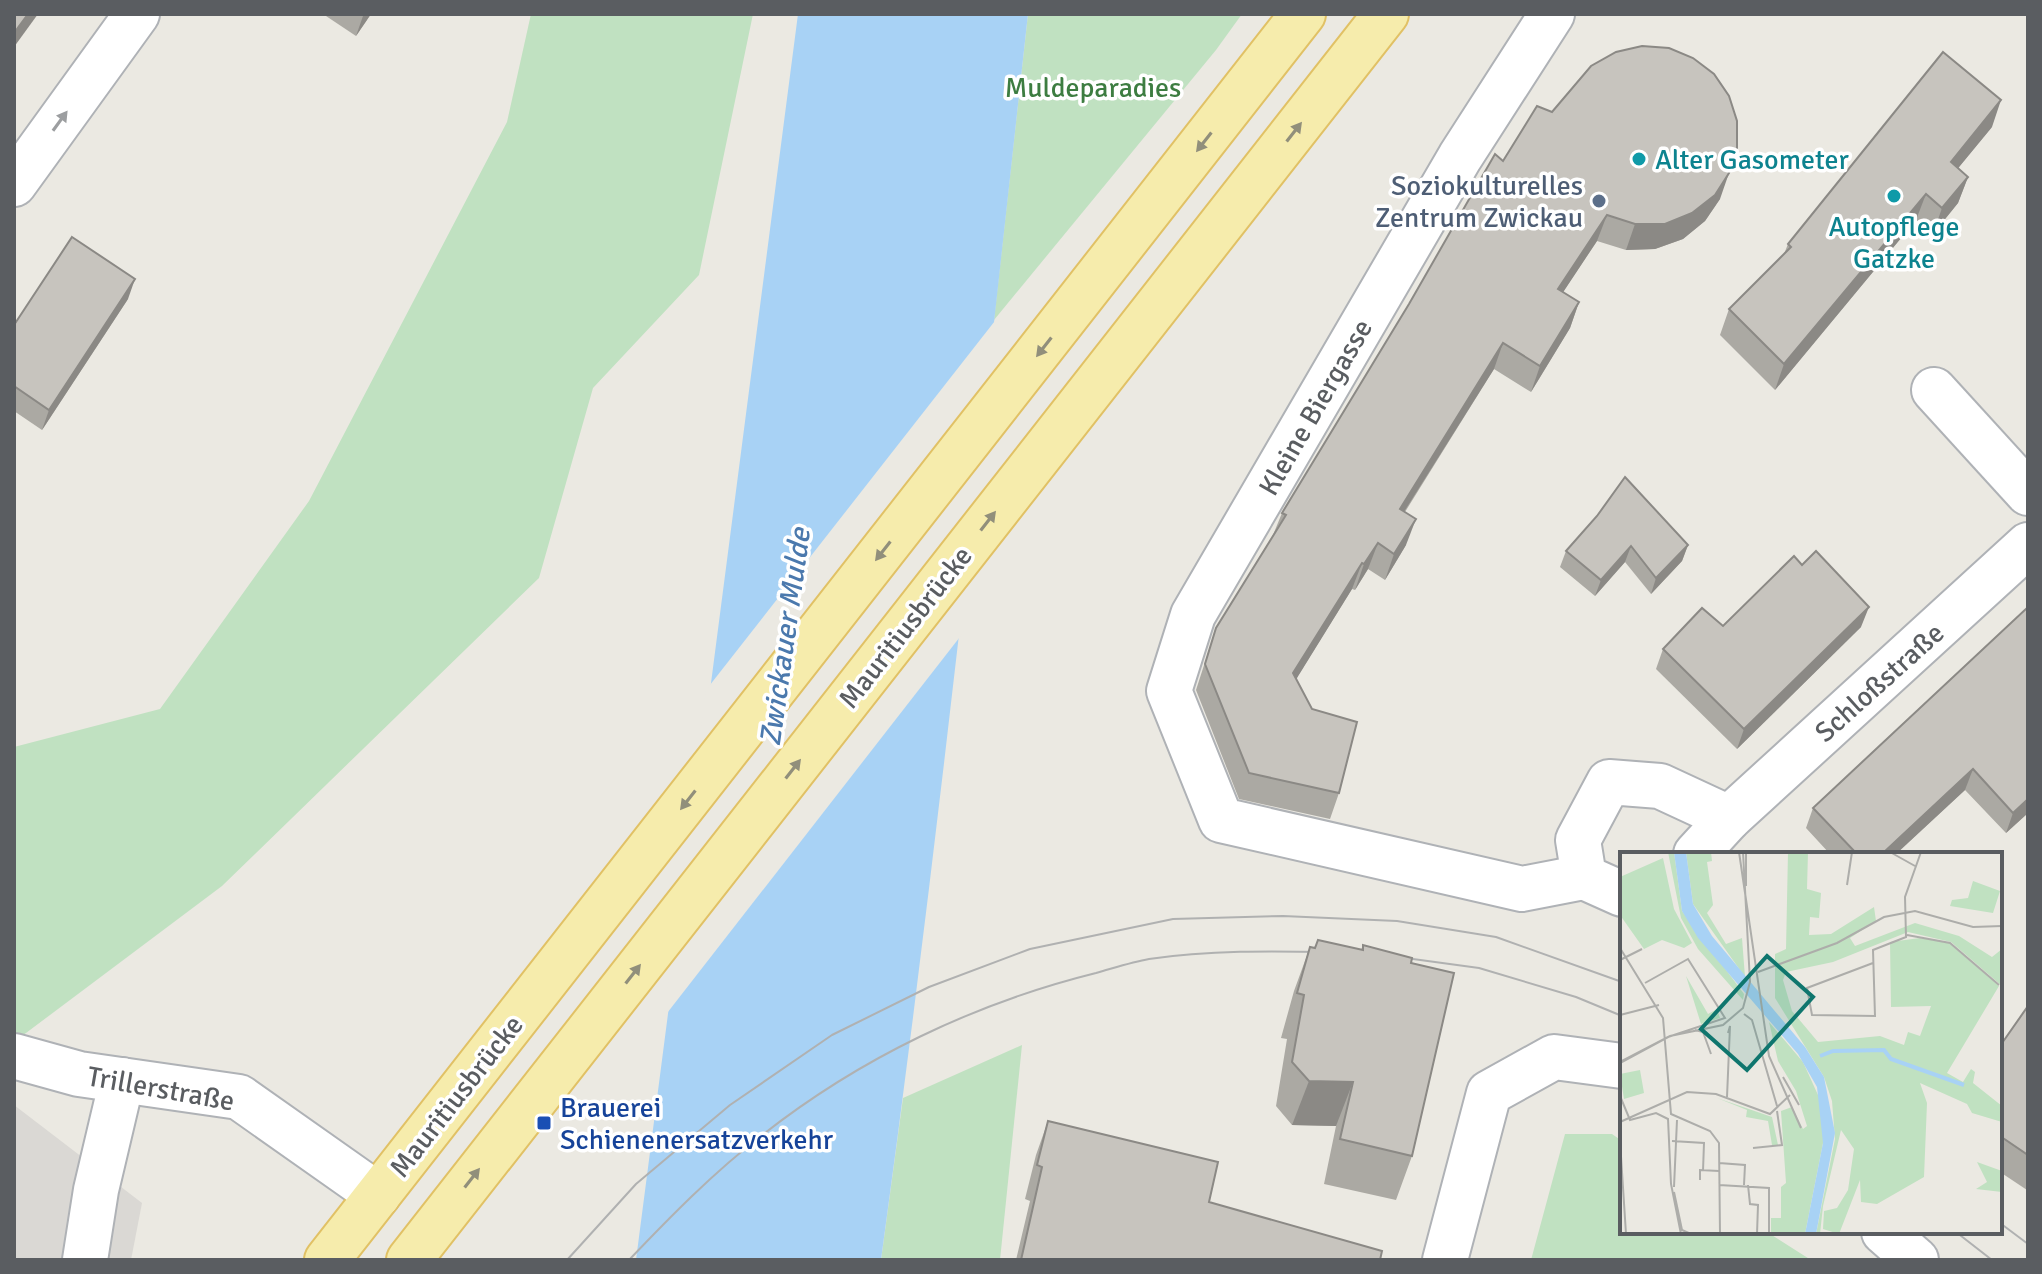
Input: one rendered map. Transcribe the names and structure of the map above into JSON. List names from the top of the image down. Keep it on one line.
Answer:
{"streets":{"main road":["Mauritiusbrücke"],"street":["Kleine Biergasse","Schloßstraße","Trillerstraße"]},"crossings":[["Mauritiusbrücke","Trillerstraße"]],"water":["Zwickauer Mulde"],"parks":["Muldeparadies"],"places":{"other":["Alter Gasometer","Autopflege Gatzke","Soziokulturelles Zentrum Zwickau"],"transit":["Brauerei Schienenersatzverkehr"]}}
